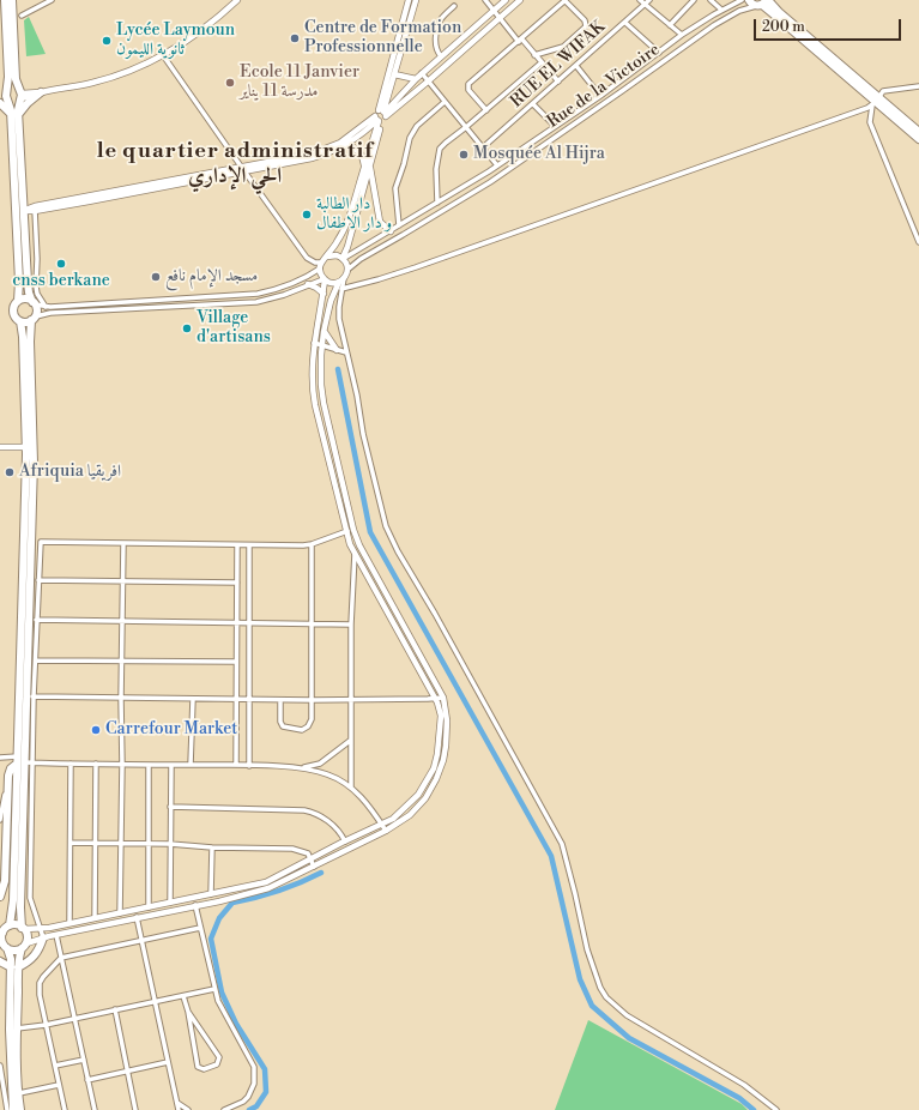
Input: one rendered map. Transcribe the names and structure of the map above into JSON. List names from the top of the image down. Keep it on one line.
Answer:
{"streets":{"street":["RUE EL WIFAK","Rue de la Victoire"]},"districts":["le quartier administratif الحي الإداري"],"places":["Centre de Formation Professionnelle","Lycée Laymoun ثانوية الليمون","Ecole 11 Janvier مدرسة 11 يناير","Mosquée Al Hijra","دار الطالبة و دار الاطفال","cnss berkane","مسجد الإمام نافع","Village d'artisans","Afriquia افريقيا","Carrefour Market"],"scale_bar":"200 m"}
